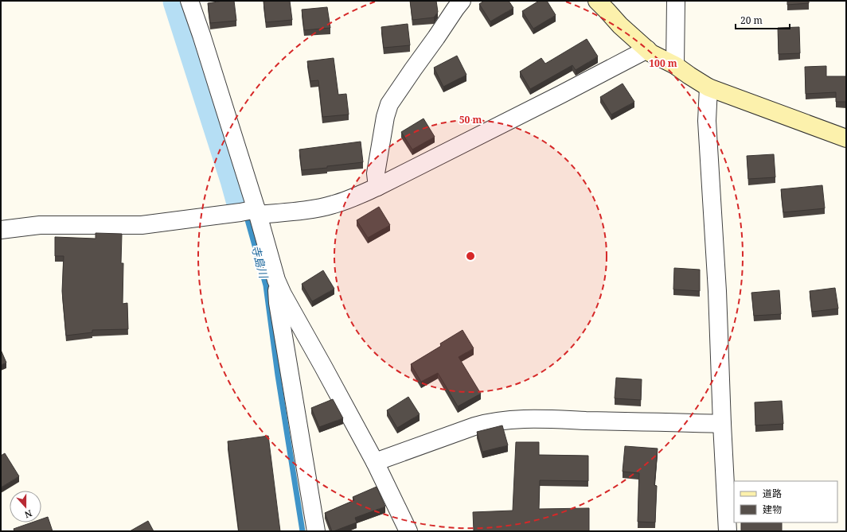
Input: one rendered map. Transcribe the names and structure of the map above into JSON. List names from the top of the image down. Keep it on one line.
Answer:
{"water":["寺島川"],"legend":["道路","建物"],"scale_bar":"20 m","north":"bottom","rings":["100 m","50 m"]}
